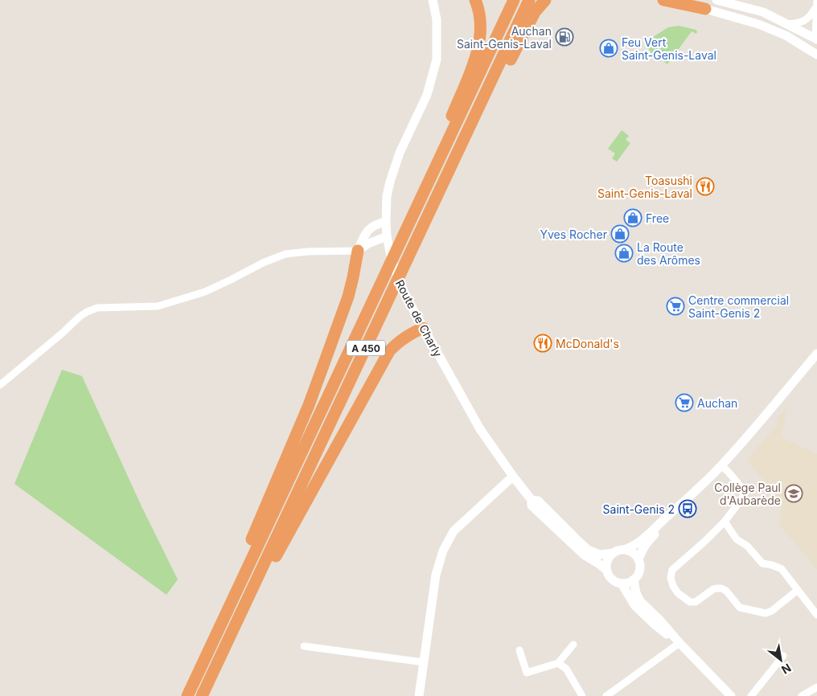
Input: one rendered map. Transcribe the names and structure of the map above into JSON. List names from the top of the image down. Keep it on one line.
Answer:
{"streets":{"highway":["A 450"],"main road":["Route de Charly"]},"places":{"fuel station":["Auchan Saint-Genis-Laval"],"shop":["Feu Vert Saint-Genis-Laval","Free","Yves Rocher","La Route des Arômes"],"restaurant":["Toasushi Saint-Genis-Laval","McDonald's"],"supermarket":["Centre commercial Saint-Genis 2","Auchan"],"school or university":["Collège Paul d'Aubarède"],"bus stop":["Saint-Genis 2"]},"north":"bottom right"}
